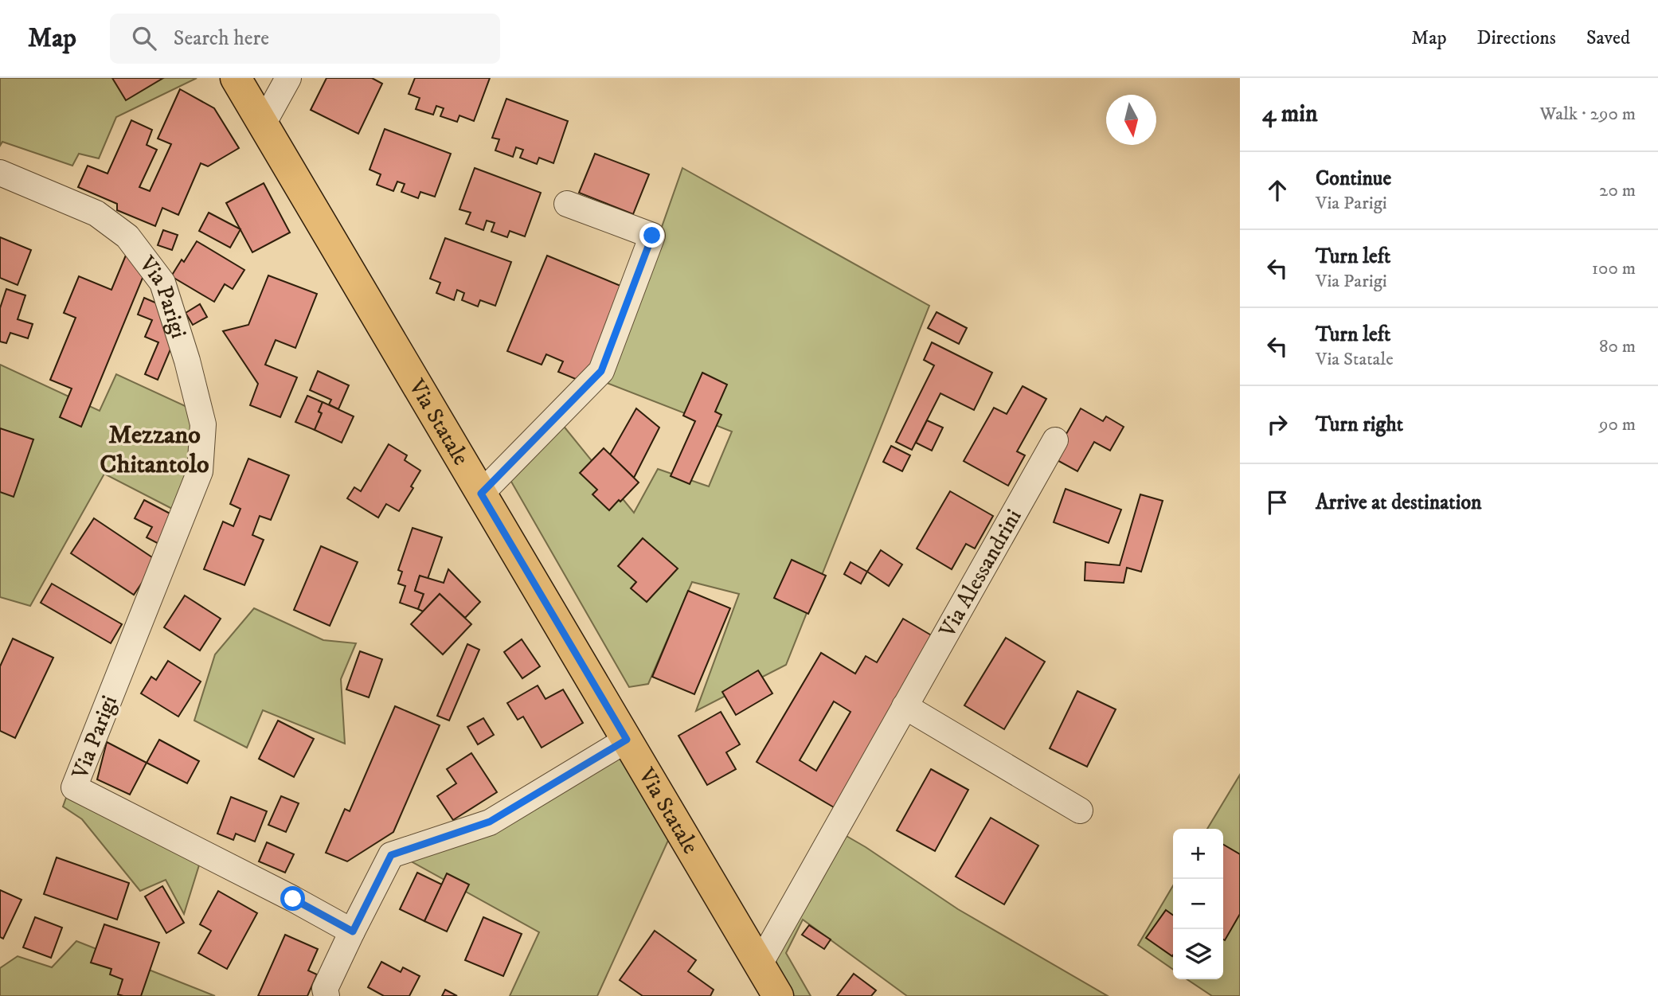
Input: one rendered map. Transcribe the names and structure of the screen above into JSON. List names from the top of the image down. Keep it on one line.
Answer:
{"streets":{"main road":["Via Statale"],"street":["Via Parigi","Via Alessandrini"]},"crossings":[["Via Statale","Via Alessandrini"]],"districts":["Mezzano Chitantolo"],"north":"bottom","page":{"header":"Map","search":"Search here","nav":["Map","Directions","Saved"],"heading":["4 min","Walk · 290 m"],"list":[["Continue","Via Parigi","20 m"],["Turn left","Via Parigi","100 m"],["Turn left","Via Statale","80 m"],["Turn right","90 m"],"Arrive at destination"],"map_buttons":["+","−"]}}
